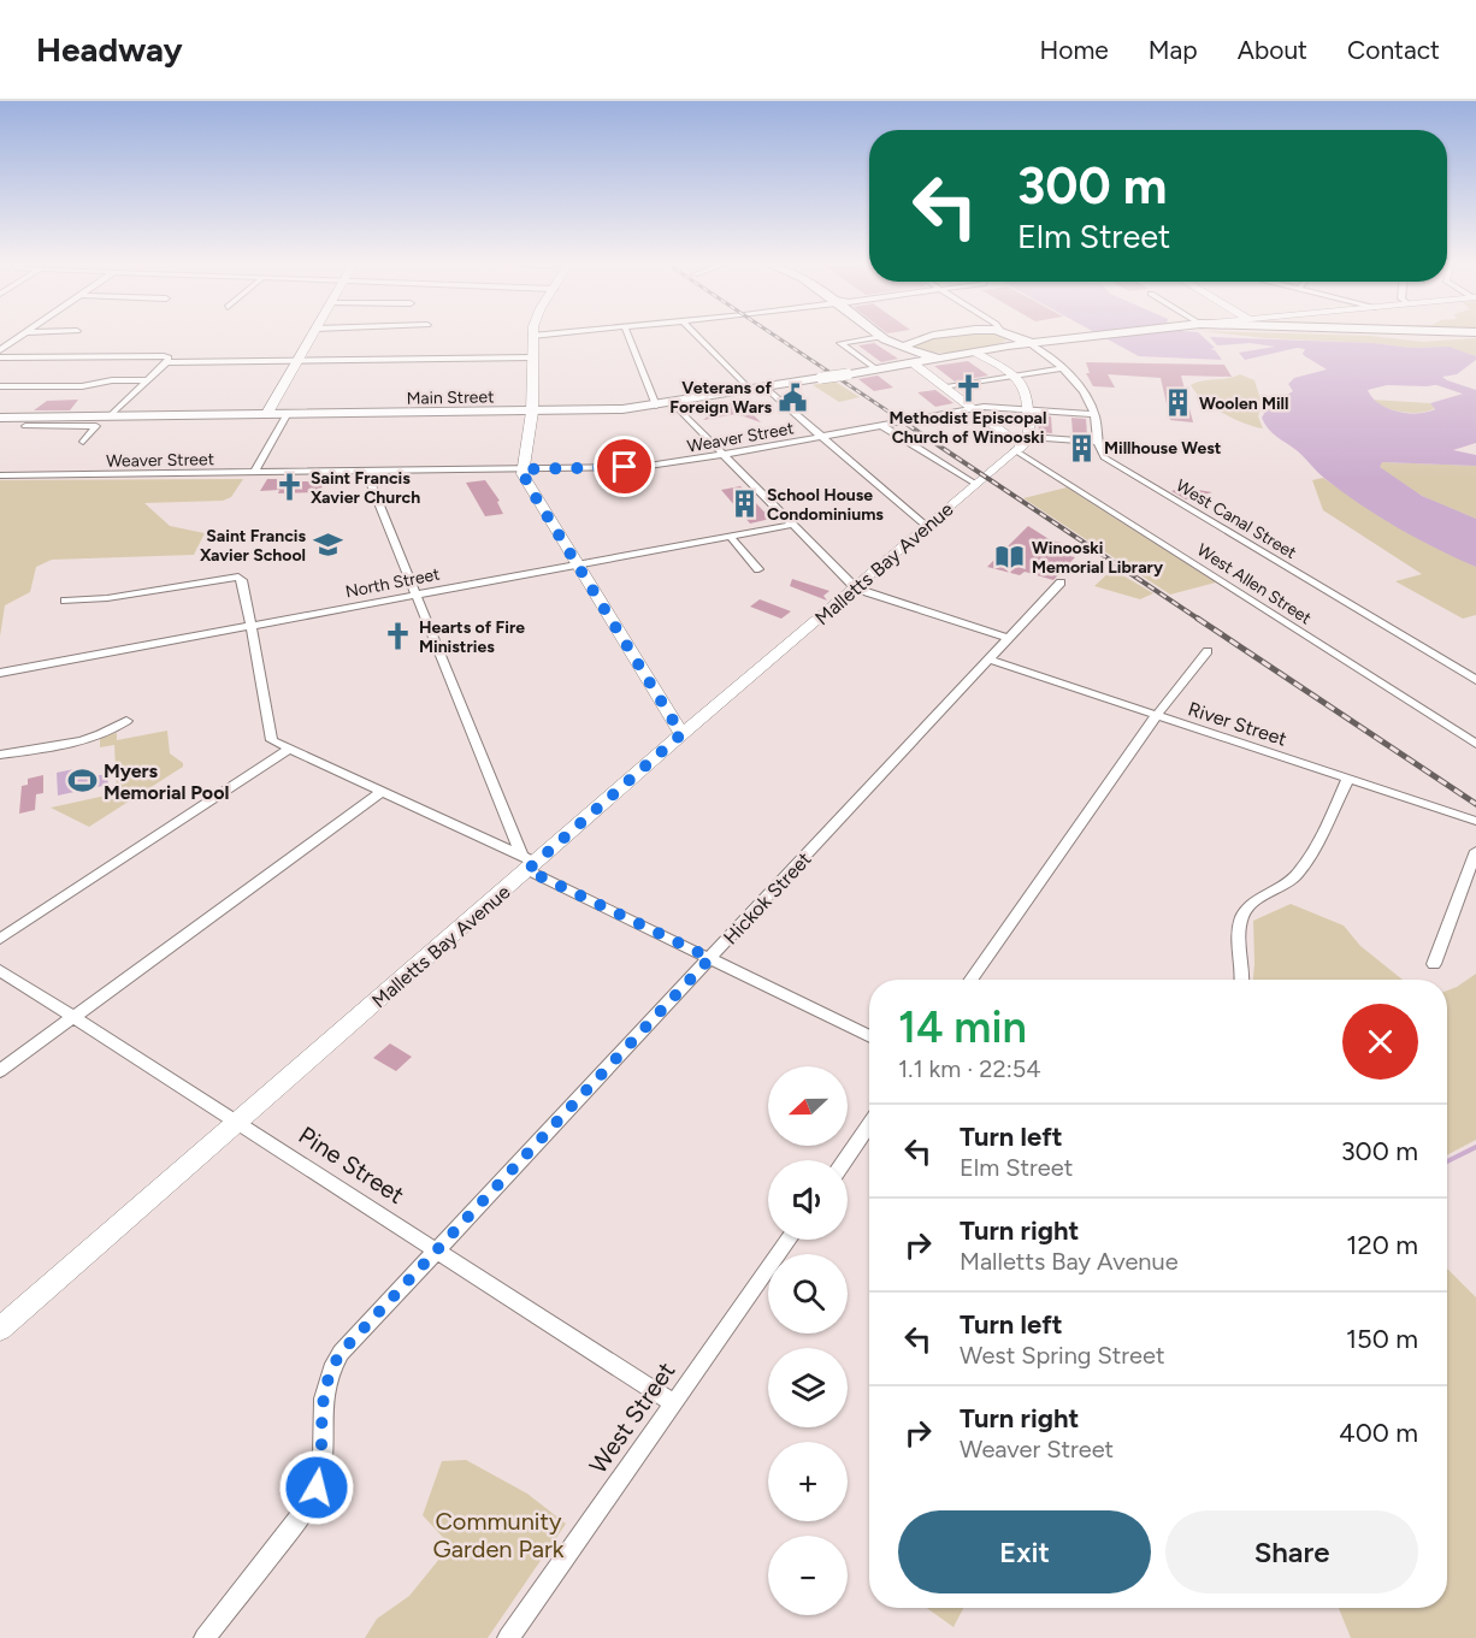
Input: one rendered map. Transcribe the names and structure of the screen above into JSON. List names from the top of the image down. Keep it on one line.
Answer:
{"streets":{"main road":["Main Street"],"street":["Weaver Street","West Canal Street","Malletts Bay Avenue","North Street","West Allen Street","River Street","Hickok Street","Pine Street","West Street"]},"crossings":[["Main Street","West Allen Street"],["Weaver Street","West Allen Street"],["Malletts Bay Avenue","West Allen Street"],["Malletts Bay Avenue","Pine Street"],["River Street","Hickok Street"],["Hickok Street","Pine Street"],["Pine Street","West Street"]],"parks":["Community Garden Park"],"places":{"church":["Methodist Episcopal Church of Winooski","Saint Francis Xavier Church","Hearts of Fire Ministries"],"public building":["Veterans of Foreign Wars"],"building":["Woolen Mill","Millhouse West","School House Condominiums"],"school or university":["Saint Francis Xavier School"],"library":["Winooski Memorial Library"],"sports":["Myers Memorial Pool"]},"north":"left","page":{"header":"Headway","nav":["Home","Map","About","Contact"],"turn":["300 m","Elm Street"],"heading":["14 min","1.1 km · 22:54"],"map_buttons":["+","−"],"list":[{"name":"Turn left","note":"Elm Street","value":"300 m"},{"name":"Turn right","note":"Malletts Bay Avenue","value":"120 m"},{"name":"Turn left","note":"West Spring Street","value":"150 m"},{"name":"Turn right","note":"Weaver Street","value":"400 m"}],"buttons":["Exit","Share"]}}
